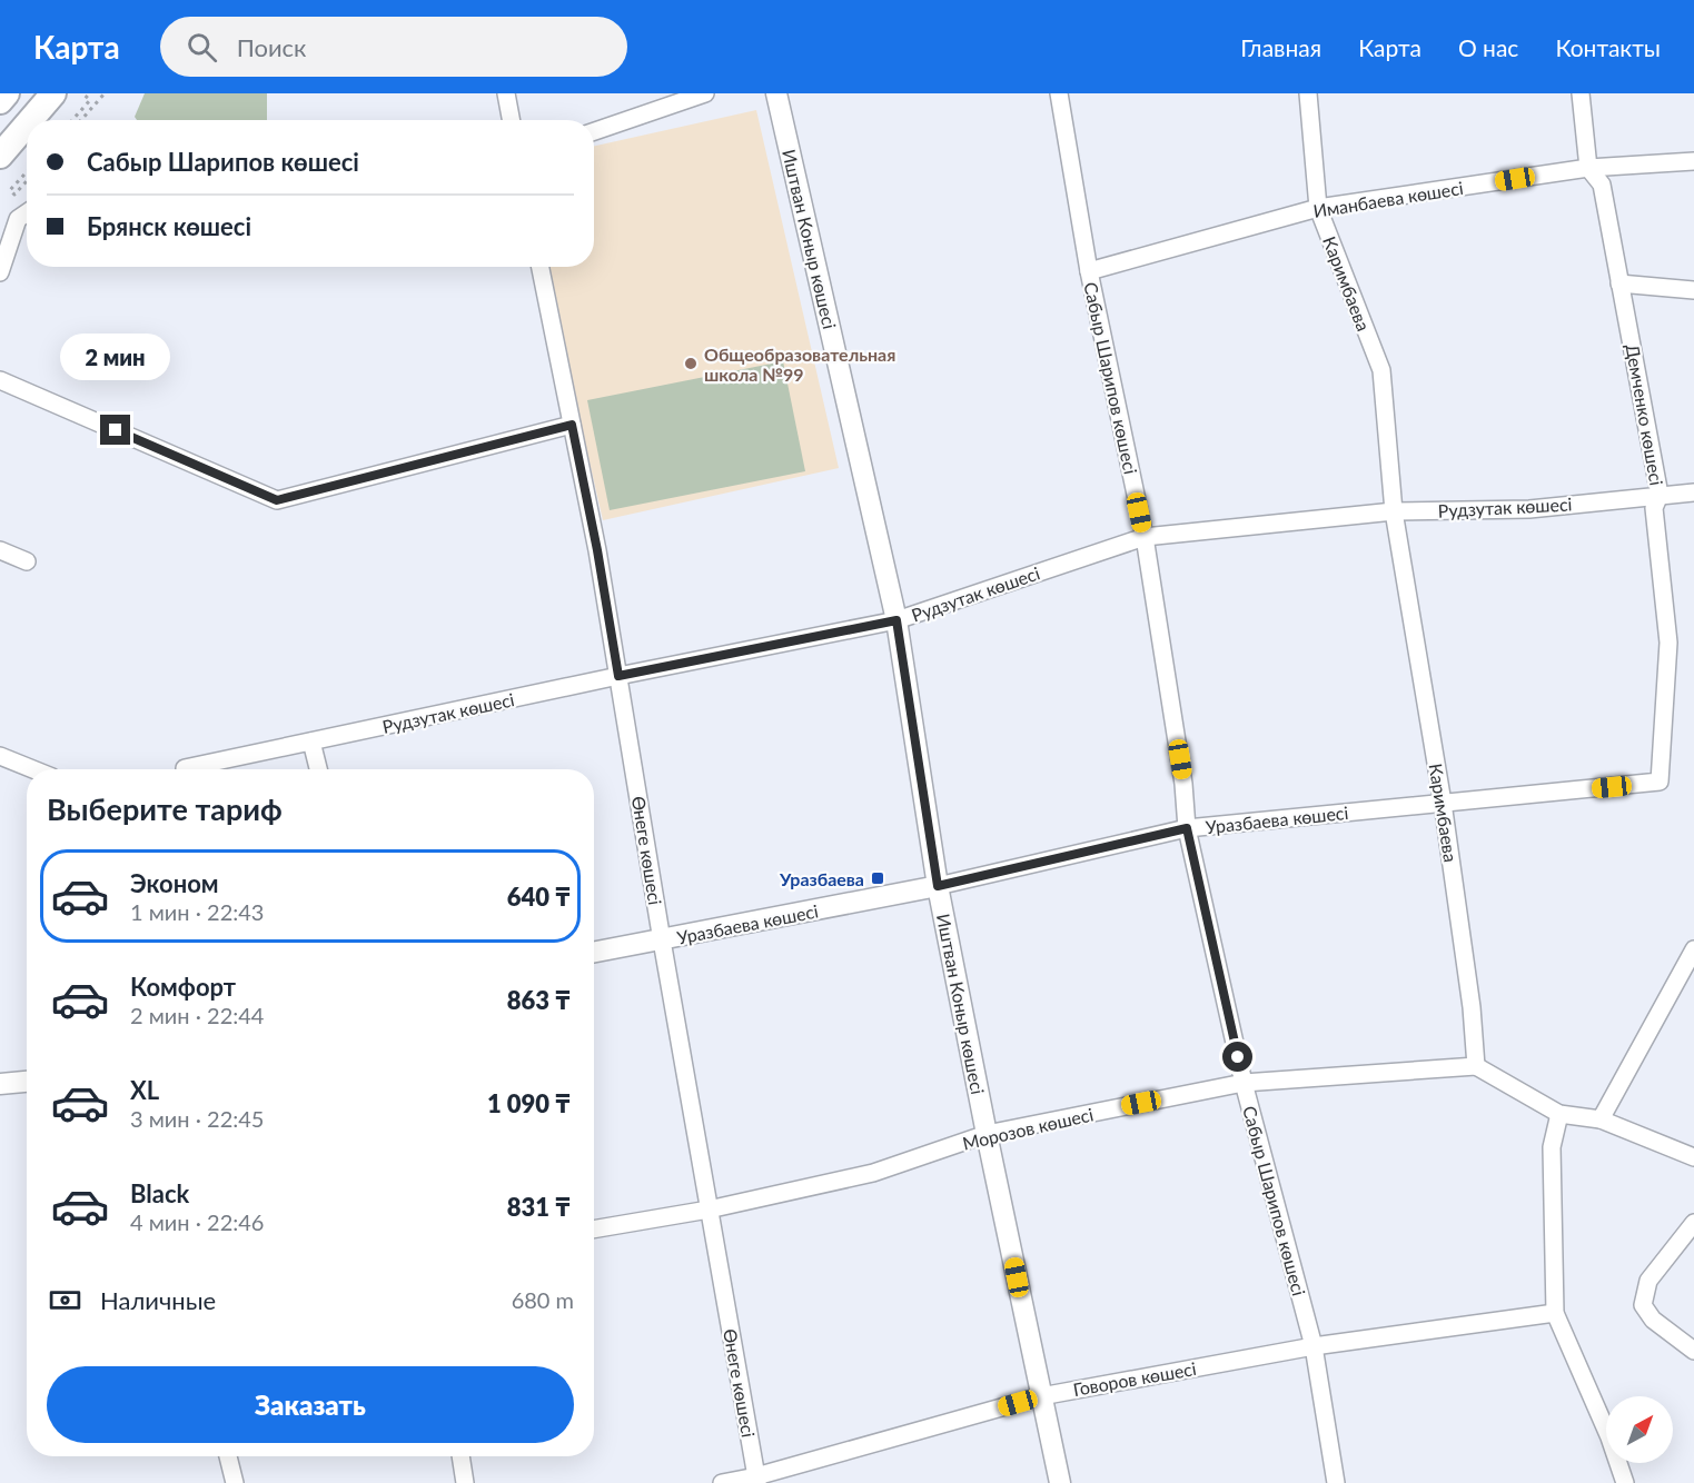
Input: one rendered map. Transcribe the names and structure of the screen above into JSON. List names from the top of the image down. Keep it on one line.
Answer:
{"streets":{"street":["Иманбаева көшесі","Иштван Коныр көшесі","Каримбаева","Сабыр Шарипов көшесі","Демченко көшесі","Рудзутак көшесі","Уразбаева көшесі","Өнеге көшесі","Морозов көшесі","Говоров көшесі"]},"crossings":[["Иманбаева көшесі","Каримбаева"],["Иманбаева көшесі","Сабыр Шарипов көшесі"],["Иманбаева көшесі","Демченко көшесі"],["Иштван Коныр көшесі","Рудзутак көшесі"],["Иштван Коныр көшесі","Уразбаева көшесі"],["Иштван Коныр көшесі","Морозов көшесі"],["Иштван Коныр көшесі","Говоров көшесі"],["Каримбаева","Рудзутак көшесі"],["Каримбаева","Уразбаева көшесі"],["Каримбаева","Морозов көшесі"],["Сабыр Шарипов көшесі","Рудзутак көшесі"],["Сабыр Шарипов көшесі","Уразбаева көшесі"],["Сабыр Шарипов көшесі","Морозов көшесі"],["Сабыр Шарипов көшесі","Говоров көшесі"],["Демченко көшесі","Рудзутак көшесі"],["Демченко көшесі","Уразбаева көшесі"],["Рудзутак көшесі","Өнеге көшесі"],["Уразбаева көшесі","Өнеге көшесі"],["Өнеге көшесі","Морозов көшесі"],["Өнеге көшесі","Говоров көшесі"]],"places":{"other":["Общеобразовательная школа №99"],"transit":["Уразбаева"]},"north":"top right","page":{"header":"Карта","search":"Поиск","nav":["Главная","Карта","О нас","Контакты"],"banner":["Сабыр Шарипов көшесі","Брянск көшесі"],"bubble":"2 мин","heading":"Выберите тариф","list":[{"name":"Эконом","note":"1 мин · 22:43","value":"640 ₸"},{"name":"Комфорт","note":"2 мин · 22:44","value":"863 ₸"},{"name":"XL","note":"3 мин · 22:45","value":"1 090 ₸"},{"name":"Black","note":"4 мин · 22:46","value":"831 ₸"}],"pay":["Наличные","680 m"],"buttons":"Заказать"}}
